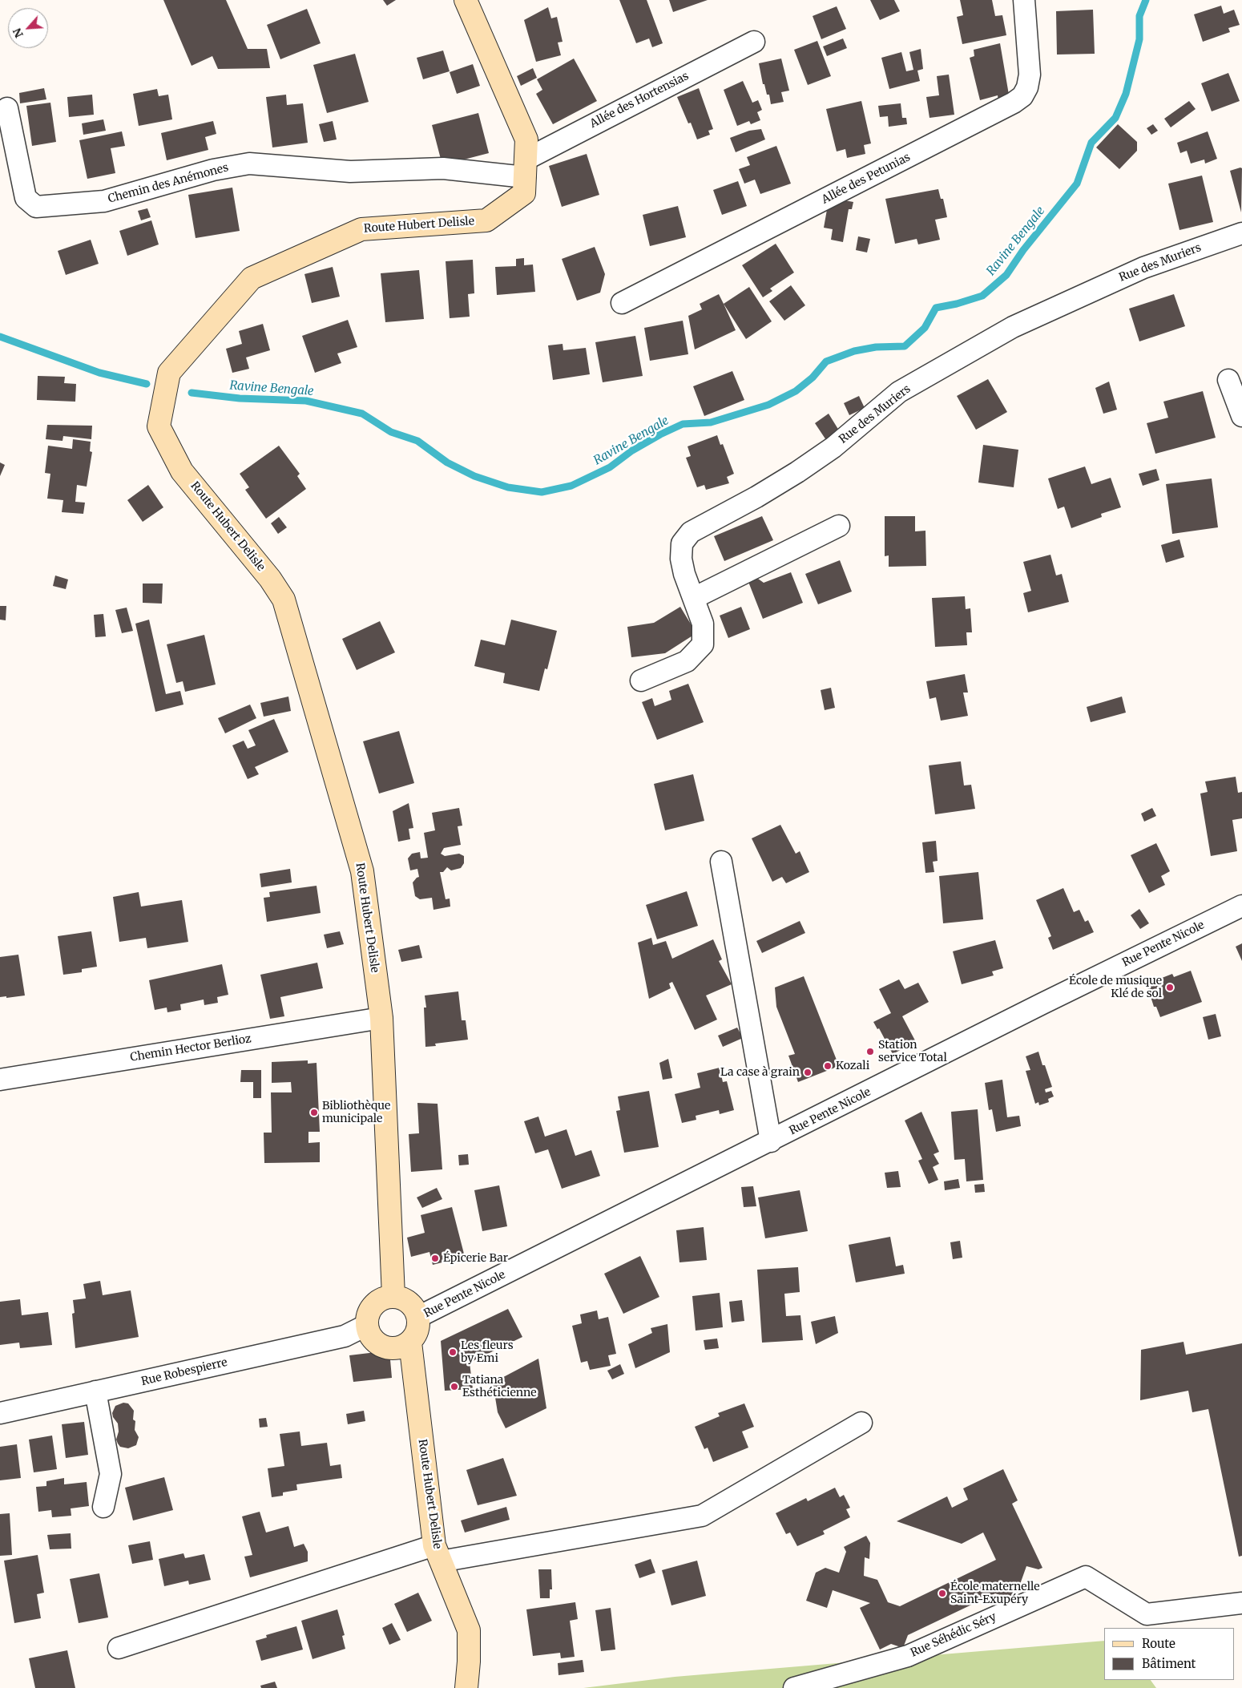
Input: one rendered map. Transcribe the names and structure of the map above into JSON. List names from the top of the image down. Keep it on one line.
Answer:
{"streets":{"main road":["Route Hubert Delisle"],"street":["Allée des Hortensias","Allée des Petunias","Chemin des Anémones","Rue des Muriers","Rue Pente Nicole","Chemin Hector Berlioz","Rue Robespierre","Rue Séhédic Séry"]},"crossings":[["Allée des Hortensias","Chemin des Anémones"],["Allée des Hortensias","Route Hubert Delisle"],["Chemin des Anémones","Route Hubert Delisle"],["Route Hubert Delisle","Rue Pente Nicole"],["Route Hubert Delisle","Chemin Hector Berlioz"],["Route Hubert Delisle","Rue Robespierre"],["Rue Pente Nicole","Rue Robespierre"]],"water":["Ravine Bengale"],"places":["École de musique Klé de sol","Station service Total","Kozali","La case à grain","Bibliothèque municipale","Épicerie Bar","Les fleurs by Emi","Tatiana Esthéticienne","École maternelle Saint-Exupéry"],"legend":["Route","Bâtiment"],"north":"bottom left"}
